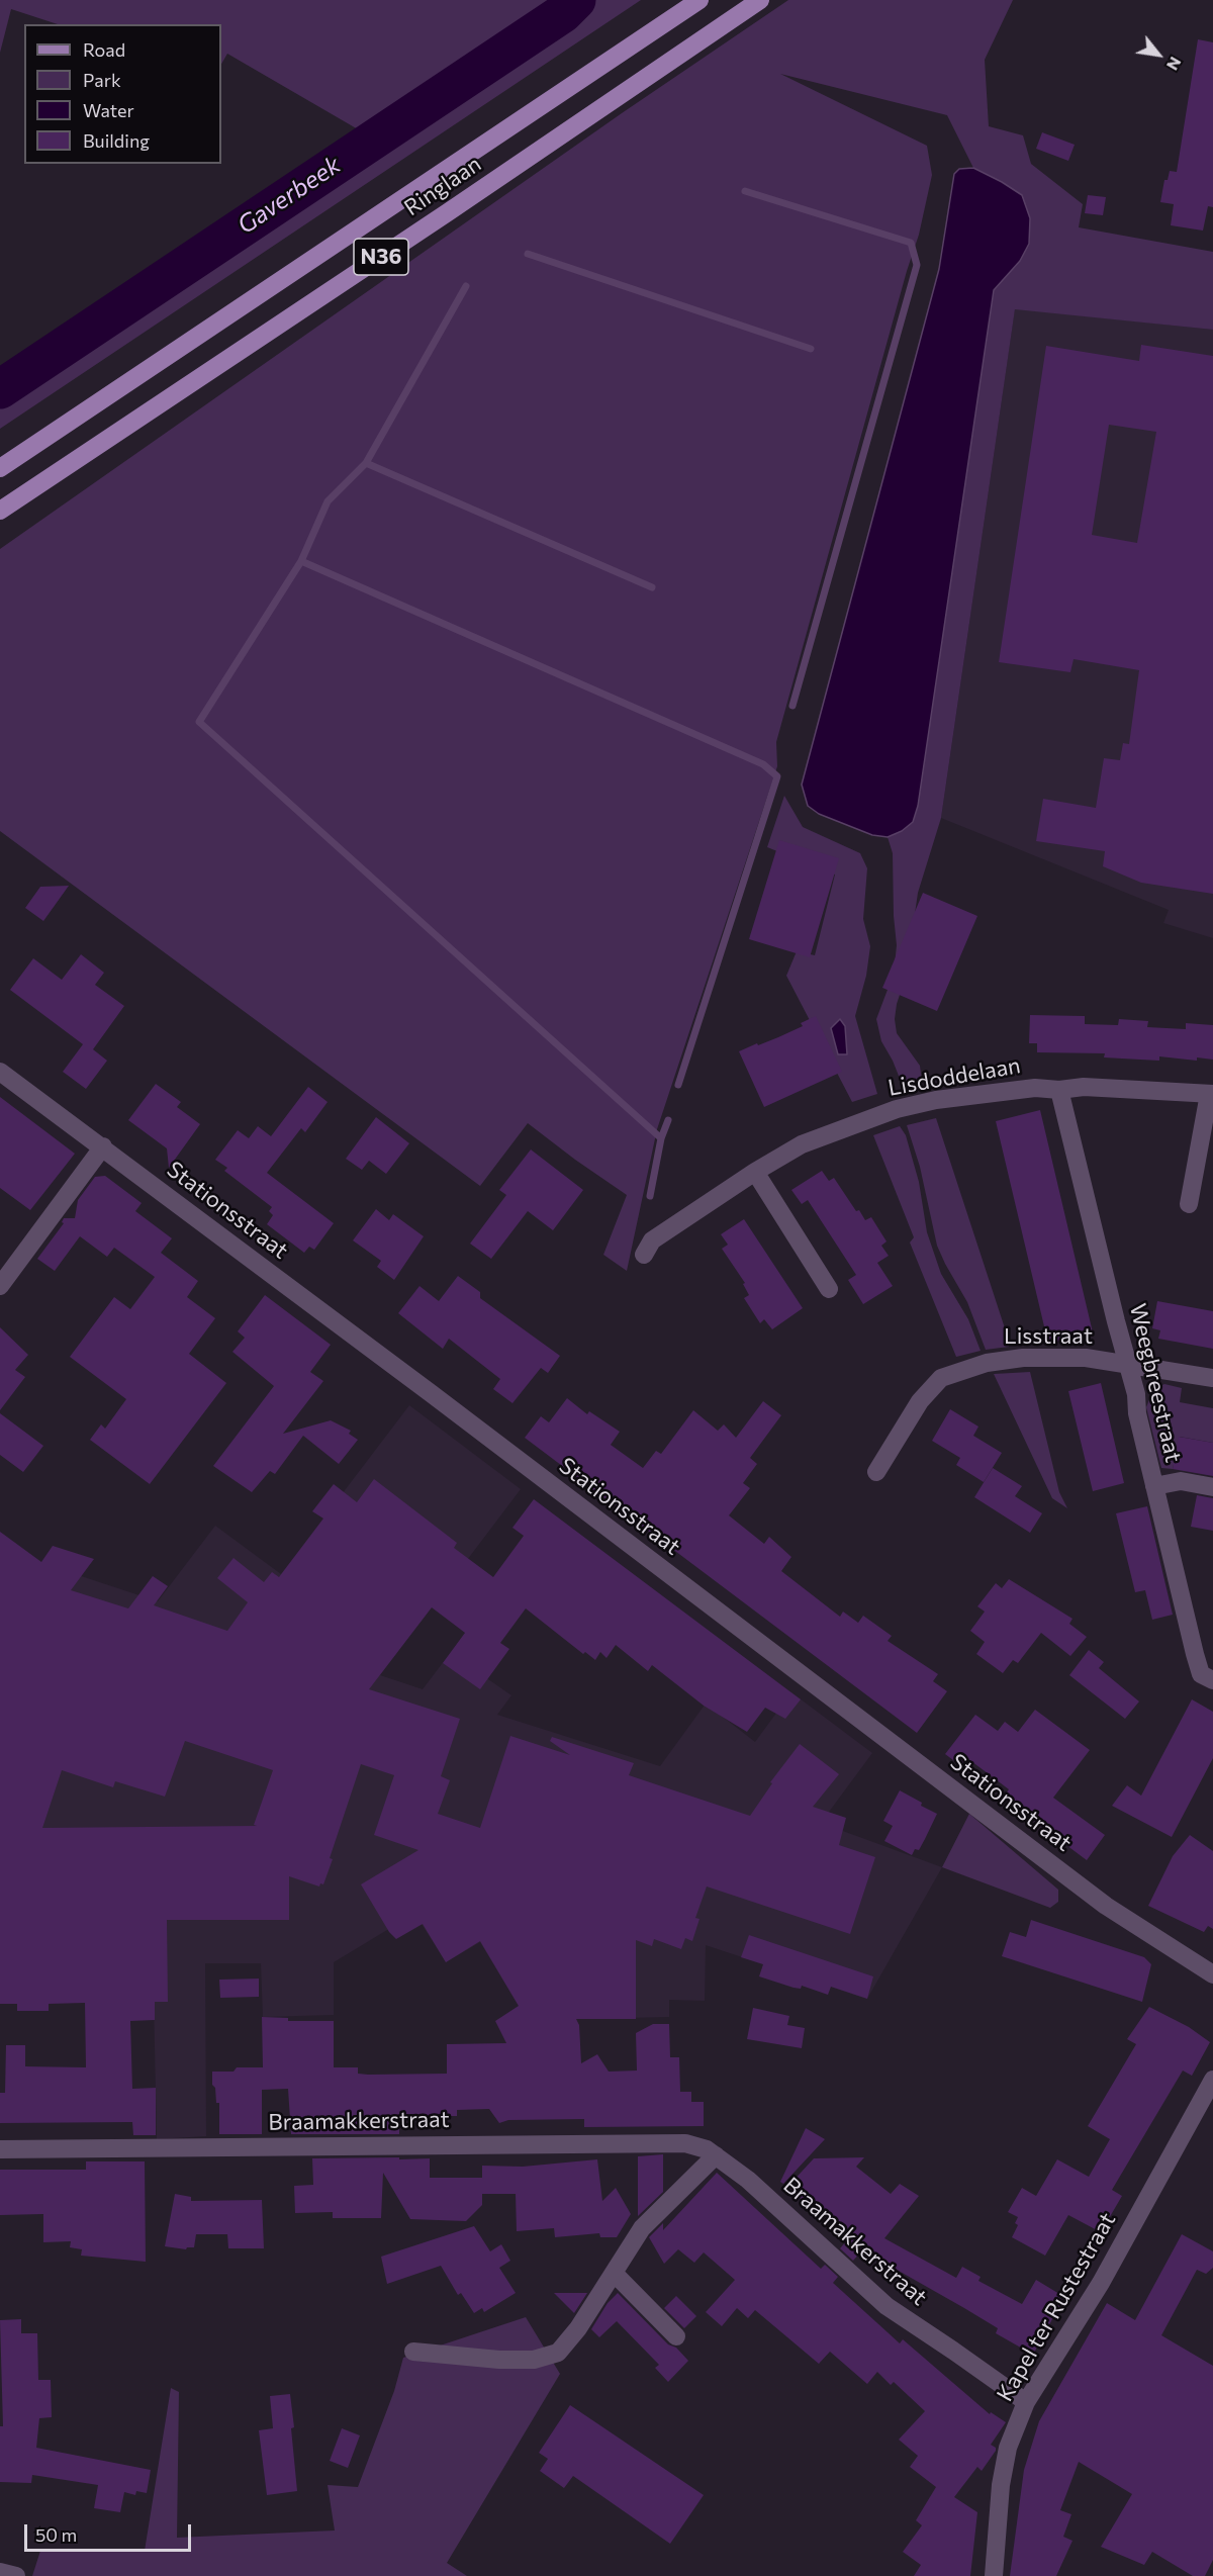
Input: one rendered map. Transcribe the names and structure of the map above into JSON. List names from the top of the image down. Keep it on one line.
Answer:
{"streets":{"main road":["Ringlaan","N36"],"street":["Lisdoddelaan","Stationsstraat","Lisstraat","Weegbreestraat","Braamakkerstraat","Kapel ter Rustestraat"]},"crossings":[["Lisdoddelaan","Weegbreestraat"],["Lisstraat","Weegbreestraat"],["Braamakkerstraat","Kapel ter Rustestraat"]],"water":["Gaverbeek"],"legend":["Road","Park","Water","Building"],"scale_bar":"50 m","north":"bottom right"}
